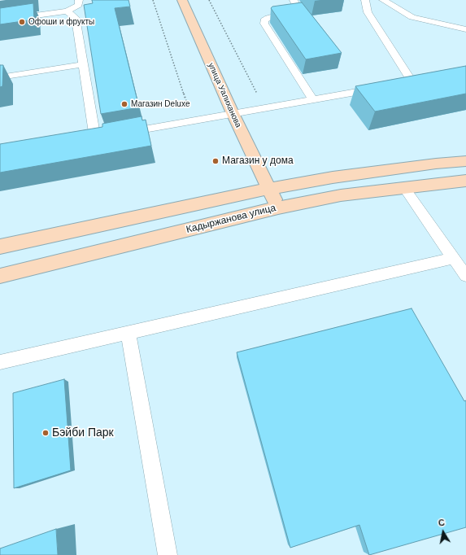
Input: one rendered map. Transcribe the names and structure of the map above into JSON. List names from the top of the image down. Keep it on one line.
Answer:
{"streets":{"main road":["улица Уалиханова","Кадыржанова улица"]},"crossings":[["улица Уалиханова","Кадыржанова улица"]],"places":["Офоши и фрукты","Магазин Deluxe","Магазин у дома","Бэйби Парк"],"north":"top"}
